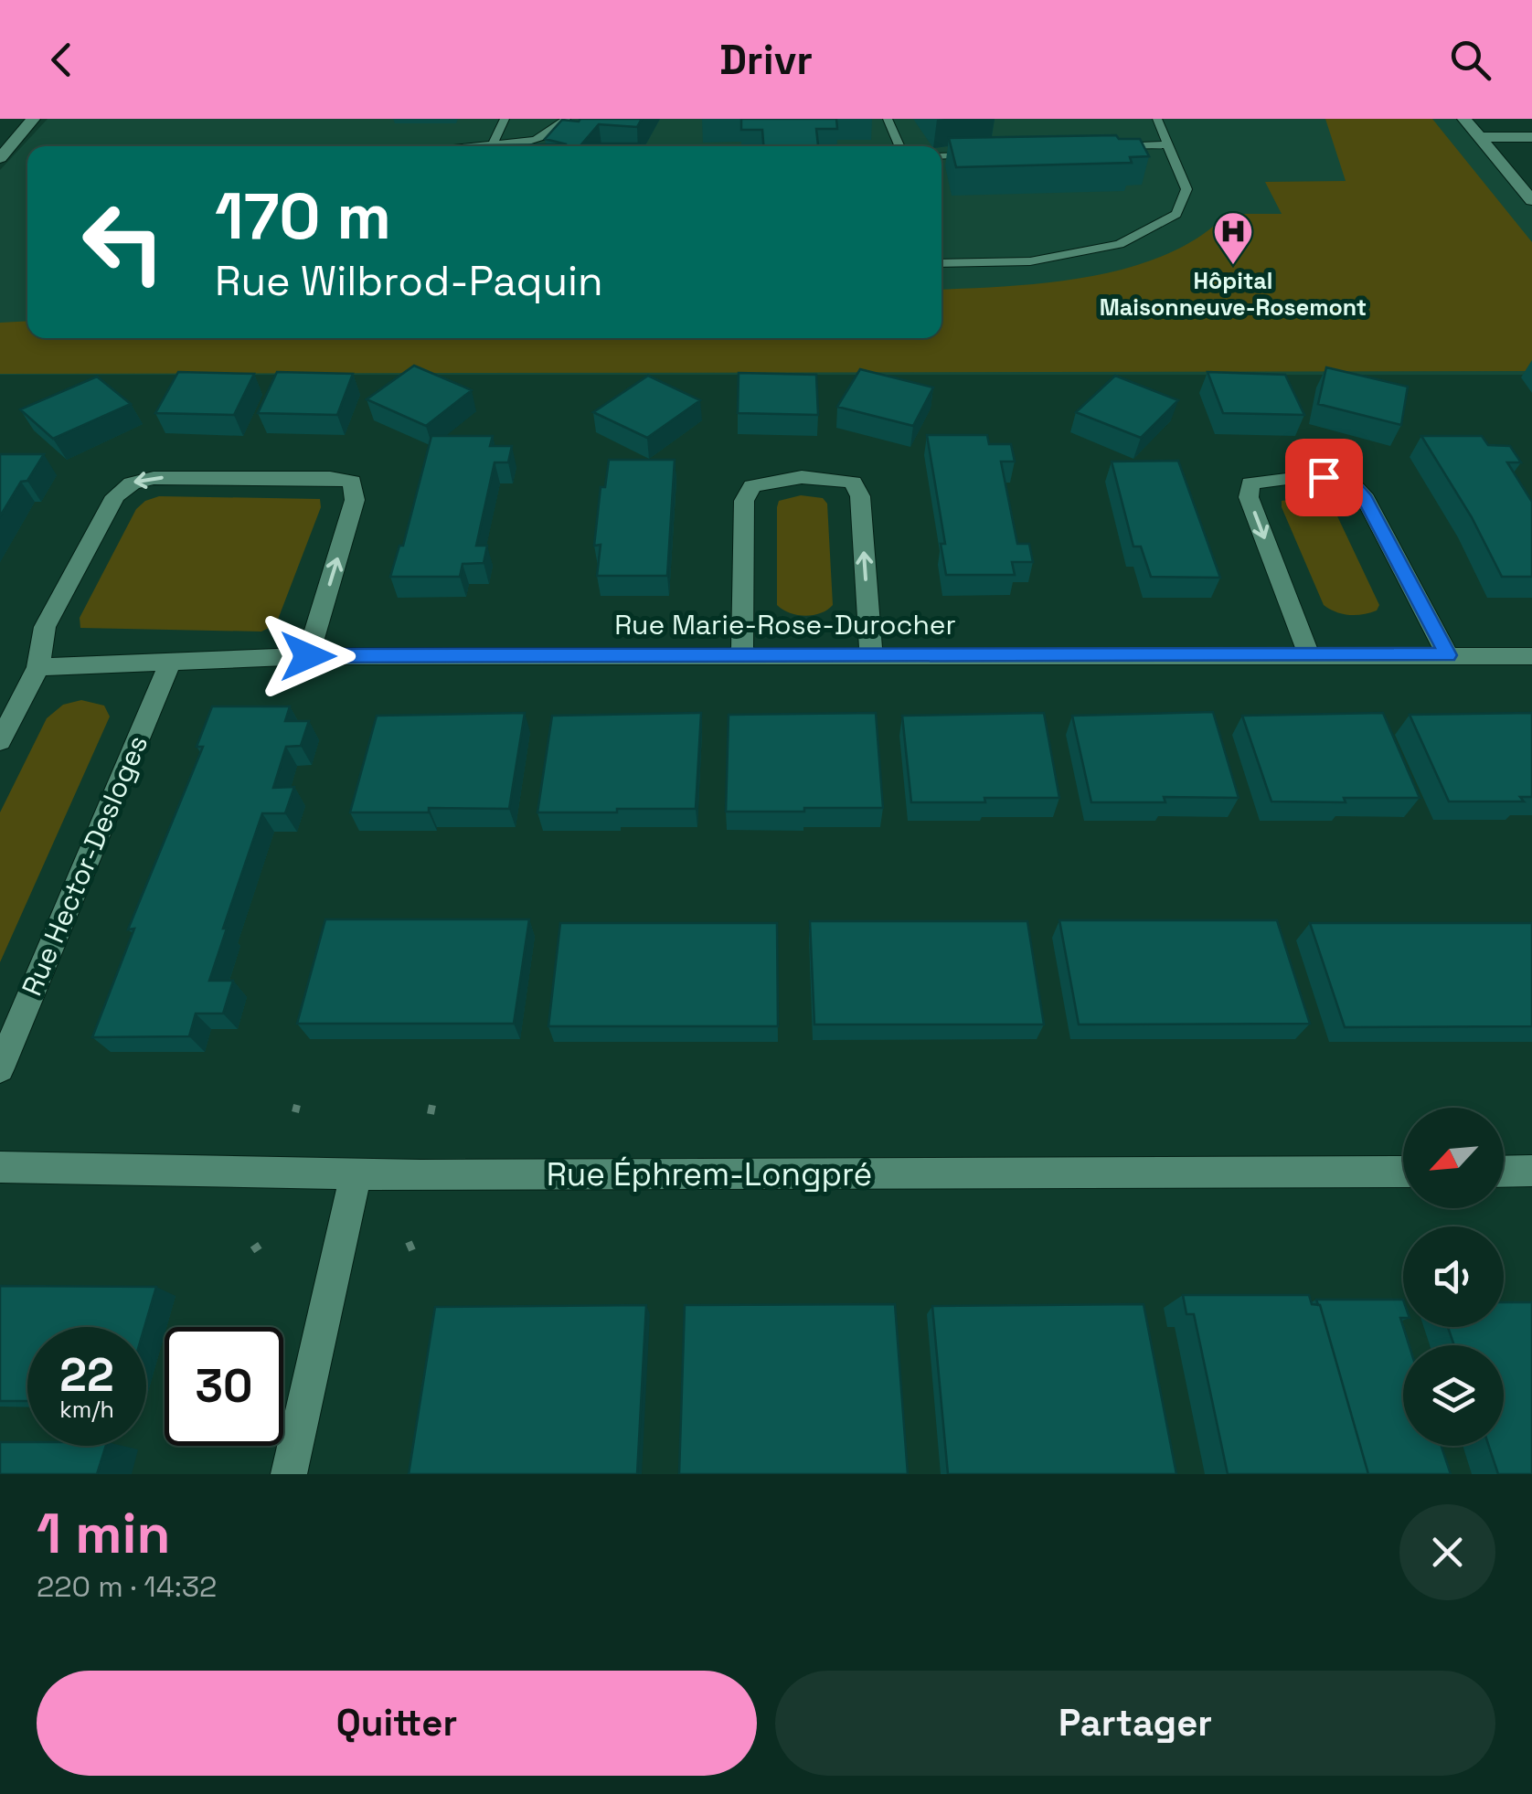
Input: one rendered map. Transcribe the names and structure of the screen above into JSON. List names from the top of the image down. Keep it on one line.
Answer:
{"streets":{"street":["Rue Marie-Rose-Durocher","Rue Hector-Desloges","Rue Éphrem-Longpré"]},"crossings":[["Rue Marie-Rose-Durocher","Rue Hector-Desloges"]],"places":{"hospital":["Hôpital Maisonneuve-Rosemont"]},"north":"bottom left","page":{"header":"Drivr","turn":["170 m","Rue Wilbrod-Paquin"],"speed":"22 km/h","limit":"30","heading":["1 min","220 m · 14:32"],"buttons":["Quitter","Partager"]}}
